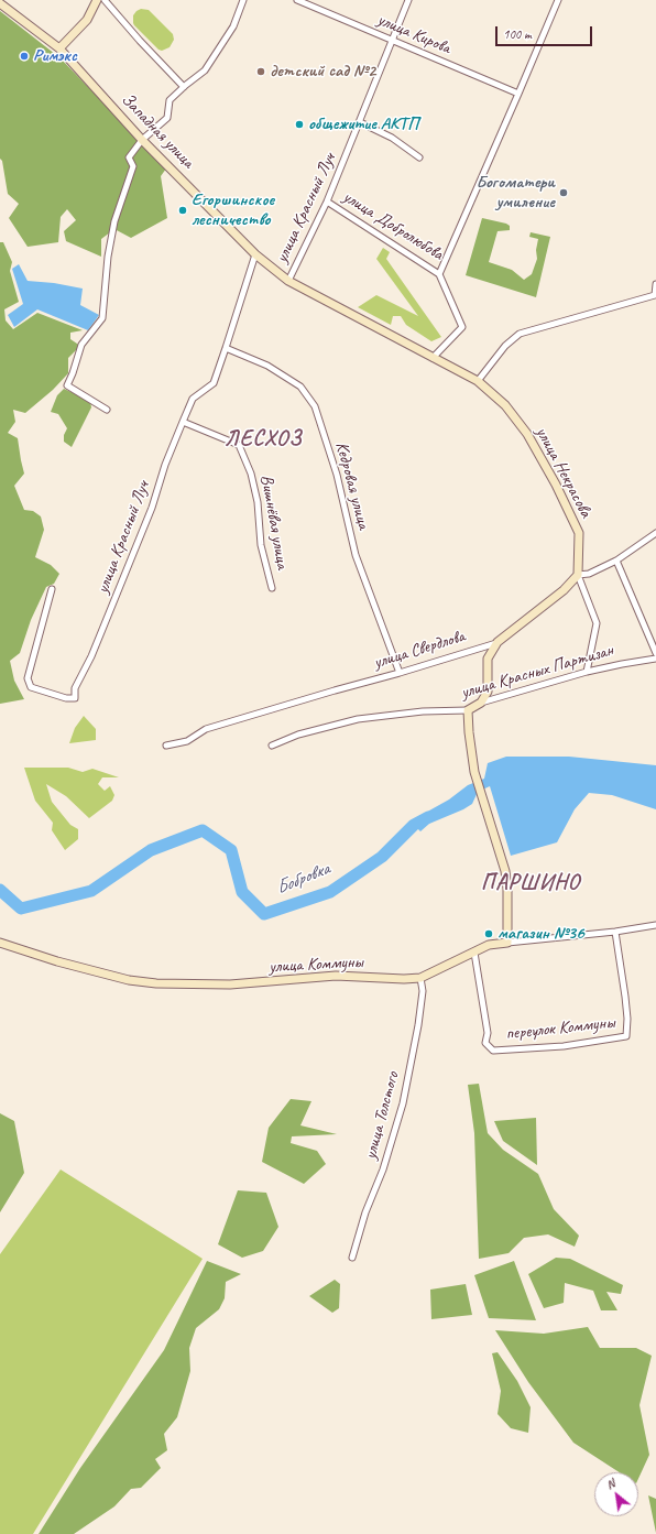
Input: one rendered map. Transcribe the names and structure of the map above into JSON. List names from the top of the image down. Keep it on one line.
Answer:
{"streets":{"street":["улица Кирова","Западная улица","улица Красный Луч","улица Добролюбова","улица Некрасова","Кедровая улица","Вишнёвая улица","улица Свердлова","улица Красных Партизан","улица Коммуны","переулок Коммуны","улица Толстого"]},"crossings":[["улица Кирова","улица Красный Луч"],["улица Кирова","улица Добролюбова"],["Западная улица","улица Красный Луч"],["Западная улица","улица Некрасова"],["улица Красный Луч","улица Добролюбова"],["улица Красный Луч","Кедровая улица"],["улица Красный Луч","Вишнёвая улица"],["улица Некрасова","улица Свердлова"],["улица Некрасова","улица Красных Партизан"],["Кедровая улица","улица Свердлова"],["улица Коммуны","переулок Коммуны"],["улица Коммуны","улица Толстого"]],"districts":["ЛЕСХОЗ","ПАРШИНО"],"water":["Бобровка"],"places":["Римэкс","детский сад №2","общежитие АКТП","Богоматери умиление","Егоршинское лесничество","магазин №36"],"scale_bar":"100 m","north":"top left"}
